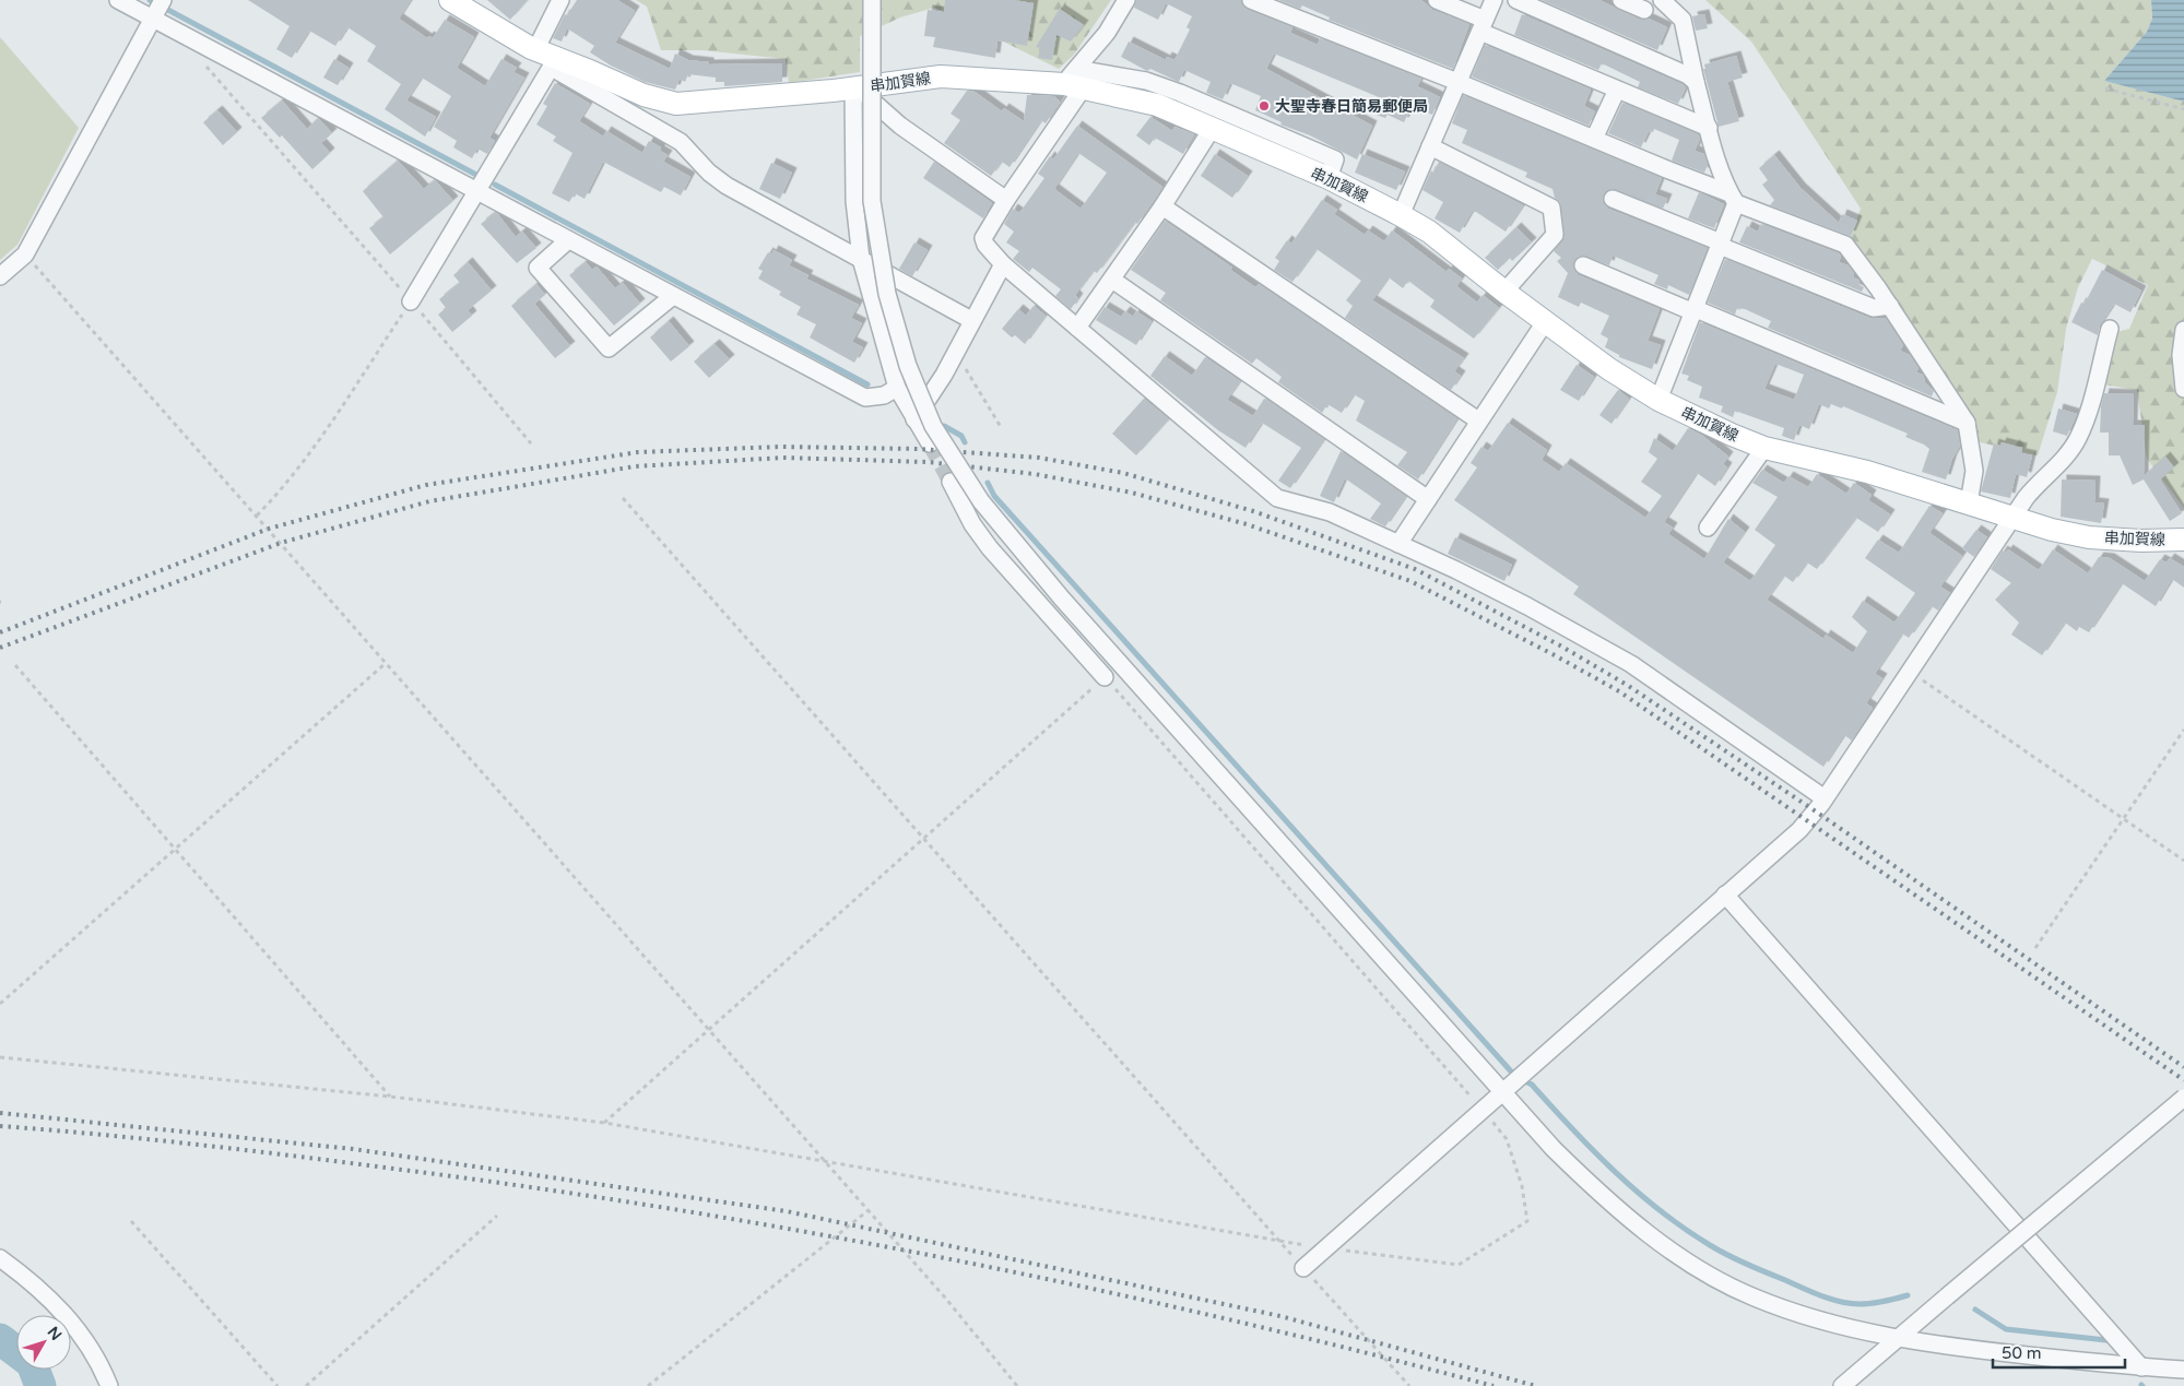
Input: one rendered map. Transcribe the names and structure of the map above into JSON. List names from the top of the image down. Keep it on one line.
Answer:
{"streets":{"main road":["串加賀線"]},"places":["大聖寺春日簡易郵便局"],"scale_bar":"50 m","north":"top right"}
